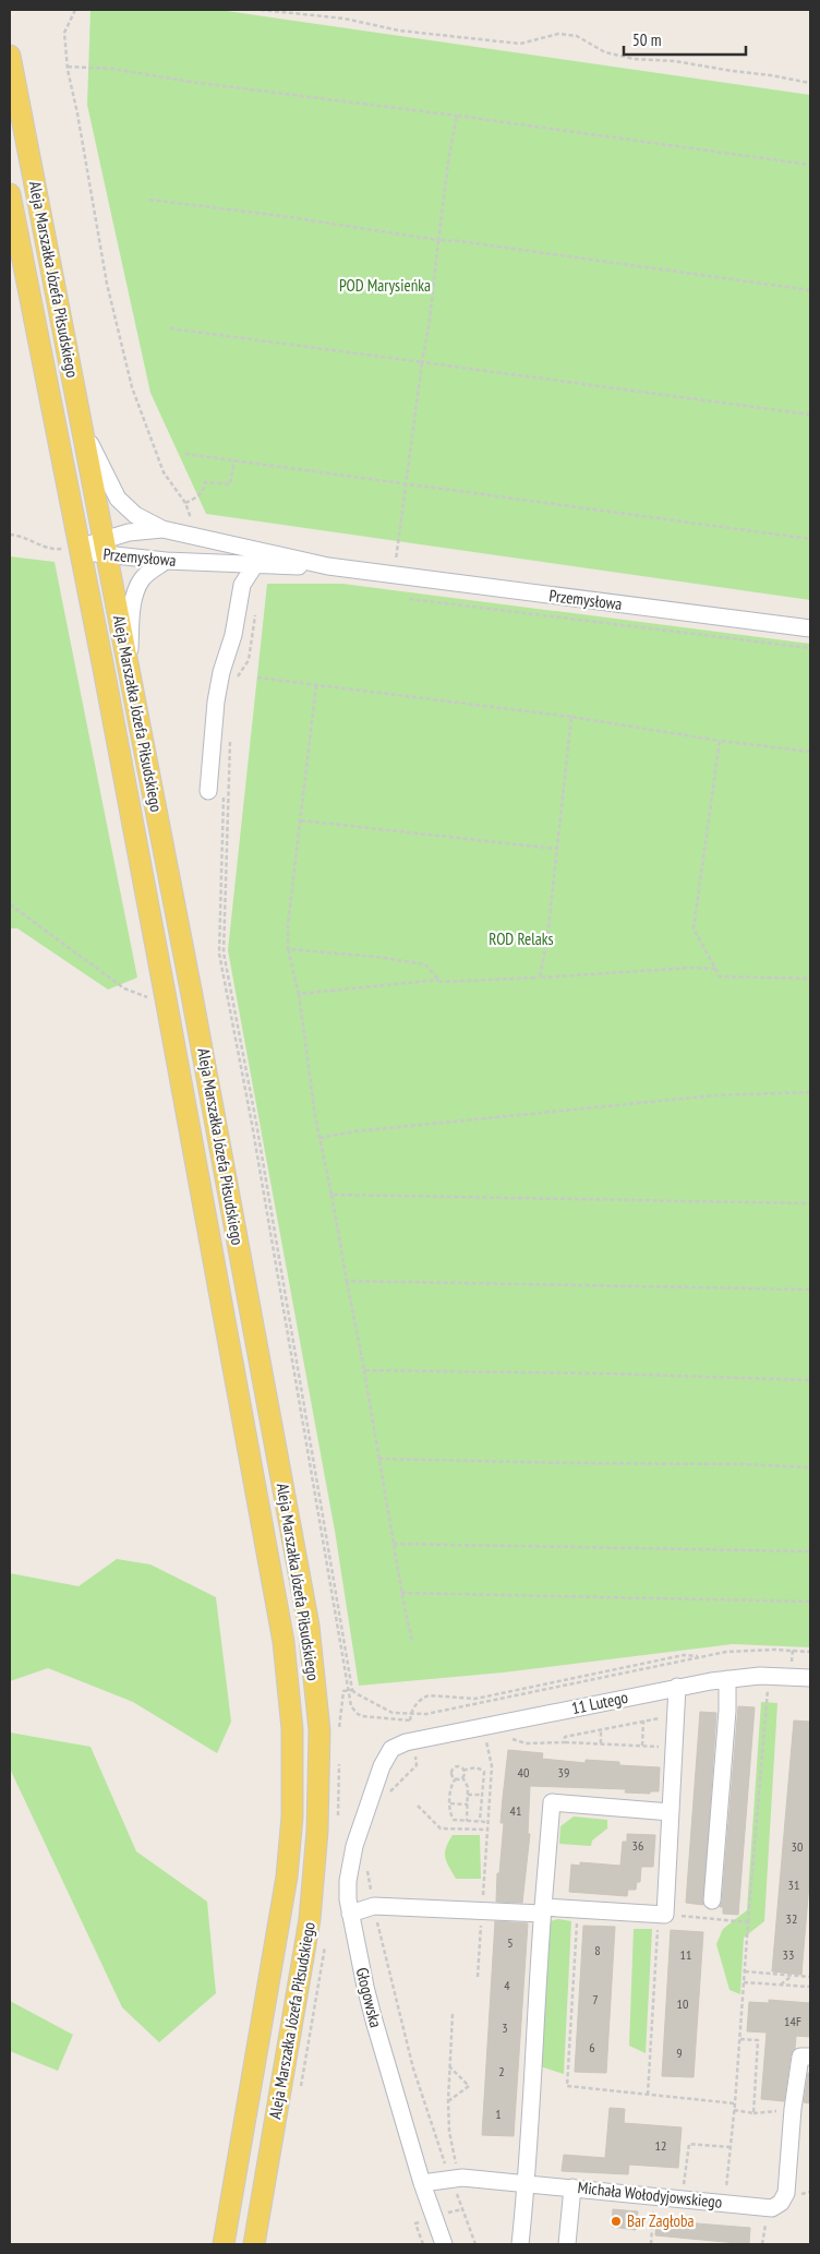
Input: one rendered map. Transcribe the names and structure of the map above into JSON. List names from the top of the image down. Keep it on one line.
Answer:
{"streets":{"main road":["Aleja Marszałka Józefa Piłsudskiego"],"street":["Przemysłowa","11 Lutego","Głogowska","Michała Wołodyjowskiego"]},"crossings":[["Aleja Marszałka Józefa Piłsudskiego","Przemysłowa"],["11 Lutego","Głogowska"],["Głogowska","Michała Wołodyjowskiego"]],"parks":["POD Marysieńka","ROD Relaks"],"places":["Bar Zagłoba"],"house_numbers":["40","39","41","36","30","31","32","5","8","11","33","4","7","10","14F","3","6","9","2","1","12"],"scale_bar":"50 m"}
